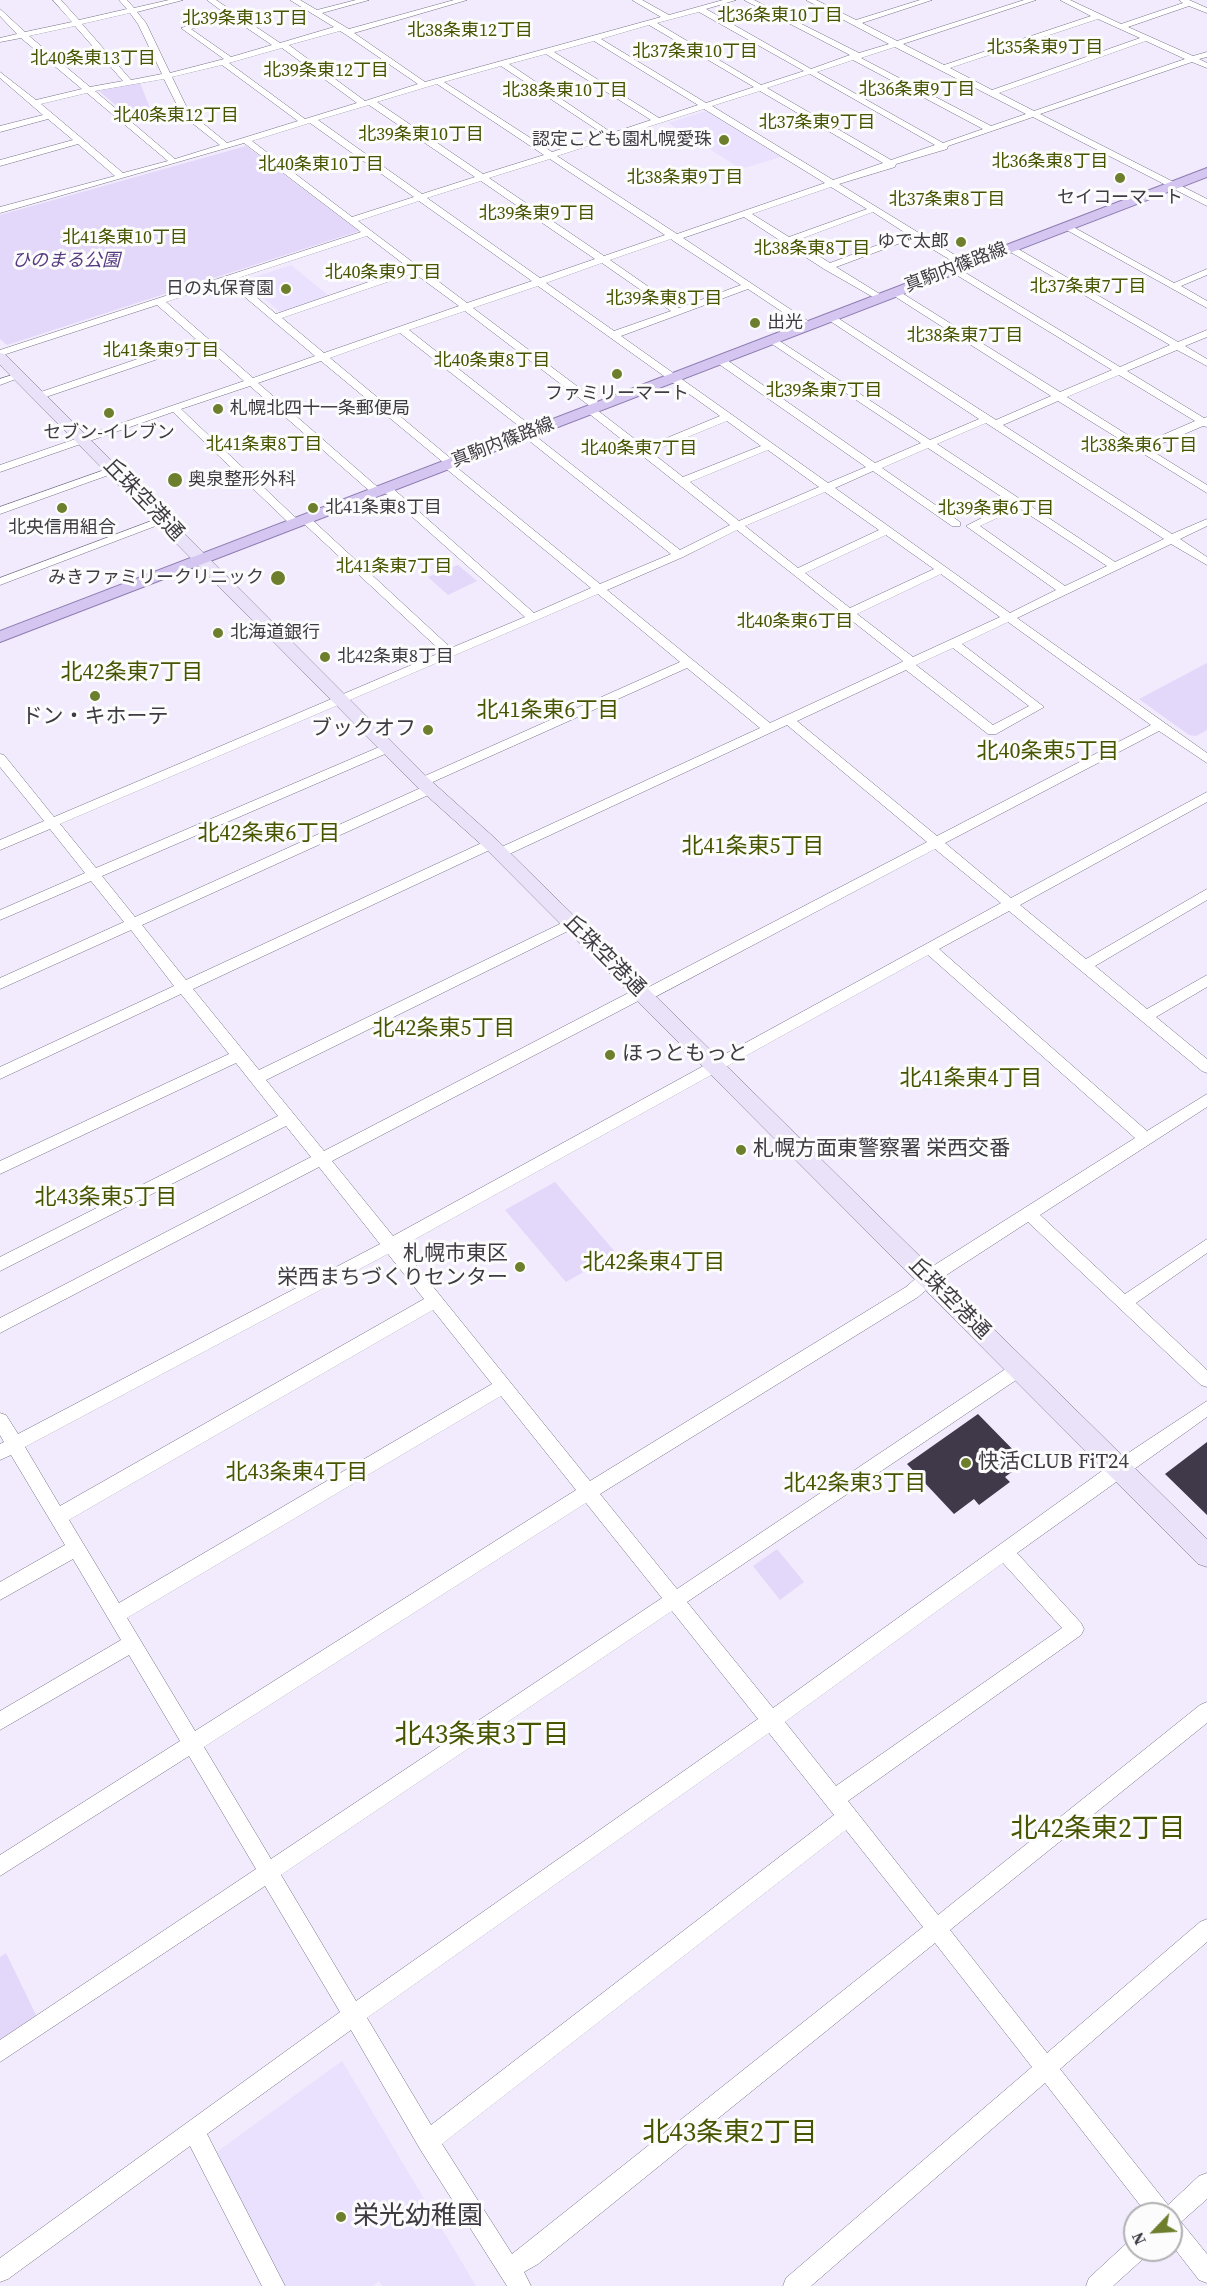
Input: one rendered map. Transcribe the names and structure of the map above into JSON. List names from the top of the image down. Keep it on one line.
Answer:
{"streets":{"main road":["真駒内篠路線","丘珠空港通"]},"crossings":[["真駒内篠路線","丘珠空港通"]],"districts":["北36条東10丁目","北39条東13丁目","北38条東12丁目","北35条東9丁目","北37条東10丁目","北40条東13丁目","北39条東12丁目","北36条東9丁目","北38条東10丁目","北40条東12丁目","北37条東9丁目","北39条東10丁目","北36条東8丁目","北40条東10丁目","北38条東9丁目","北37条東8丁目","北39条東9丁目","北41条東10丁目","北38条東8丁目","北40条東9丁目","北37条東7丁目","北39条東8丁目","北38条東7丁目","北41条東9丁目","北40条東8丁目","北39条東7丁目","北41条東8丁目","北38条東6丁目","北40条東7丁目","北39条東6丁目","北41条東7丁目","北40条東6丁目","北42条東7丁目","北41条東6丁目","北40条東5丁目","北42条東6丁目","北41条東5丁目","北42条東5丁目","北41条東4丁目","北43条東5丁目","北42条東4丁目","北43条東4丁目","北42条東3丁目","北43条東3丁目","北42条東2丁目","北43条東2丁目"],"parks":["ひのまる公園"],"places":["認定こども園札幌愛珠","セイコーマート","ゆで太郎","日の丸保育園","出光","ファミリーマート","札幌北四十一条郵便局","セブン-イレブン","奥泉整形外科","北央信用組合","北41条東8丁目","みきファミリークリニック","北海道銀行","北42条東8丁目","ドン・キホーテ","ブックオフ","ほっともっと","札幌方面東警察署 栄西交番","札幌市東区 栄西まちづくりセンター","快活CLUB FiT24","栄光幼稚園"],"north":"bottom left"}
